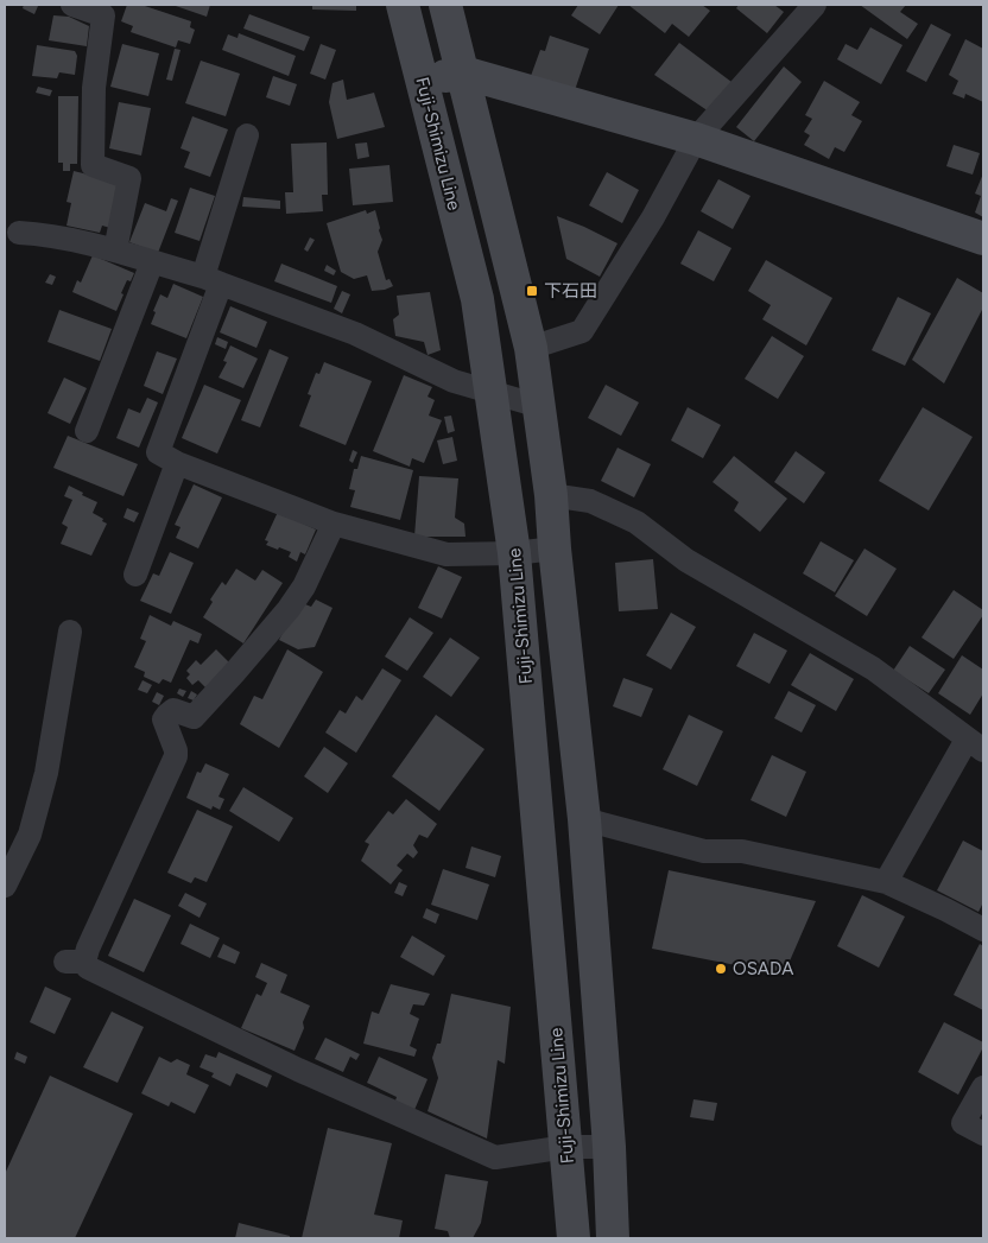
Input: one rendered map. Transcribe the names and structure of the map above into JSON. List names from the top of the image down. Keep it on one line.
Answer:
{"streets":{"main road":["Fuji-Shimizu Line"]},"places":{"transit":["下石田"],"other":["OSADA"]}}
